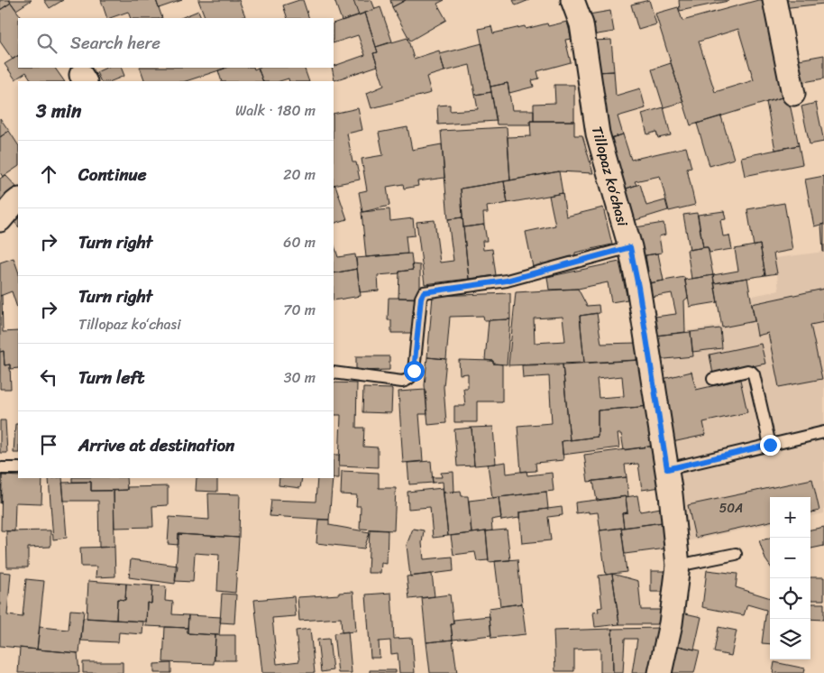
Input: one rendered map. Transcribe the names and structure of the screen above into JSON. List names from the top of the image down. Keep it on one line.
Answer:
{"streets":{"street":["Tillopaz koʻchasi"]},"house_numbers":["50A"],"page":{"search":"Search here","heading":["3 min","Walk · 180 m"],"list":[["Continue","20 m"],["Turn right","60 m"],["Turn right","Tillopaz koʻchasi","70 m"],["Turn left","30 m"],"Arrive at destination"],"map_buttons":["+","−"]}}
